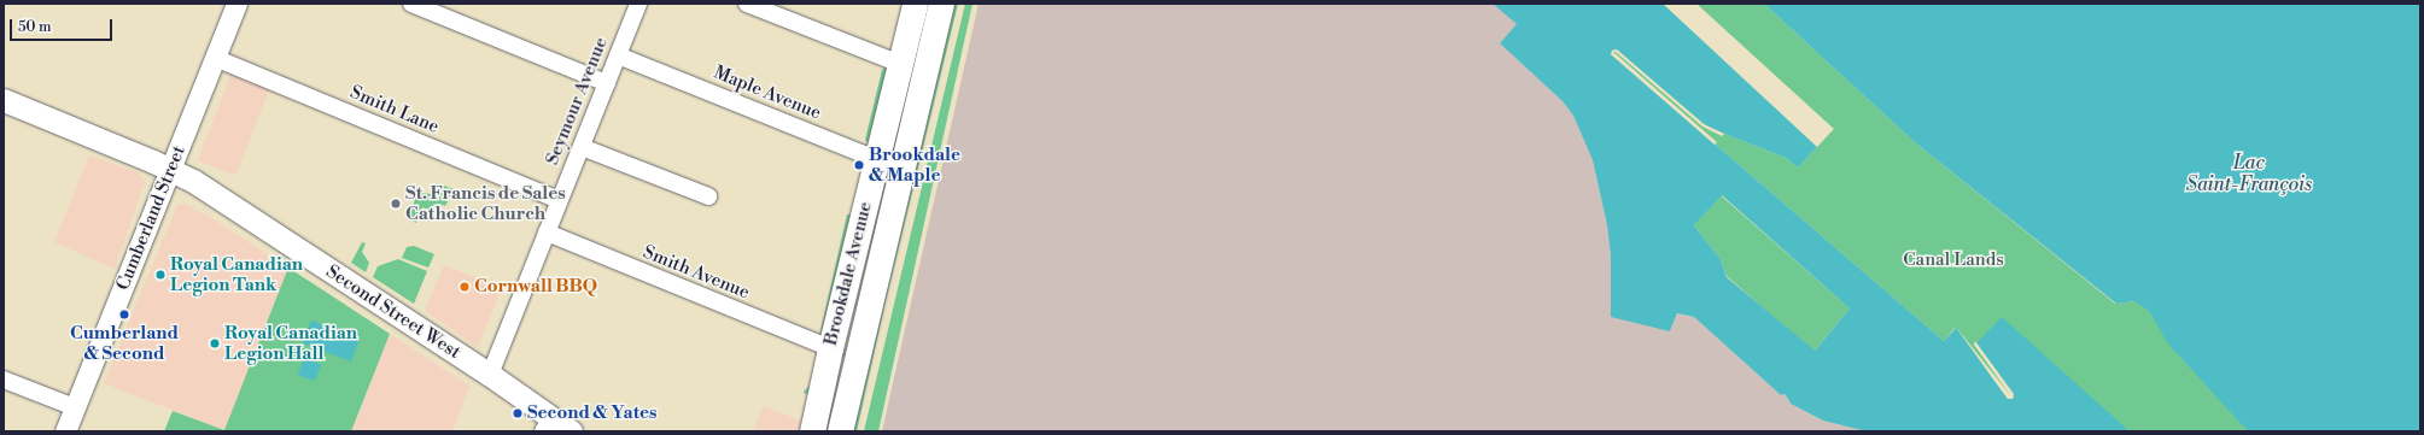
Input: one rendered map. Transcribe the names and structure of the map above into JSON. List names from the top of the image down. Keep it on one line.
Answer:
{"streets":{"main road":["Brookdale Avenue","Second Street West"],"street":["Maple Avenue","Seymour Avenue","Smith Lane","Cumberland Street","Smith Avenue"]},"crossings":[["Maple Avenue","Seymour Avenue"],["Maple Avenue","Brookdale Avenue"],["Seymour Avenue","Smith Lane"],["Seymour Avenue","Smith Avenue"],["Seymour Avenue","Second Street West"],["Smith Lane","Cumberland Street"],["Cumberland Street","Second Street West"],["Smith Avenue","Brookdale Avenue"]],"water":["Lac Saint-François"],"parks":["Canal Lands"],"places":["Brookdale & Maple","St. Francis de Sales Catholic Church","Royal Canadian Legion Tank","Cornwall BBQ","Cumberland & Second","Royal Canadian Legion Hall","Second & Yates"],"scale_bar":"50 m"}
